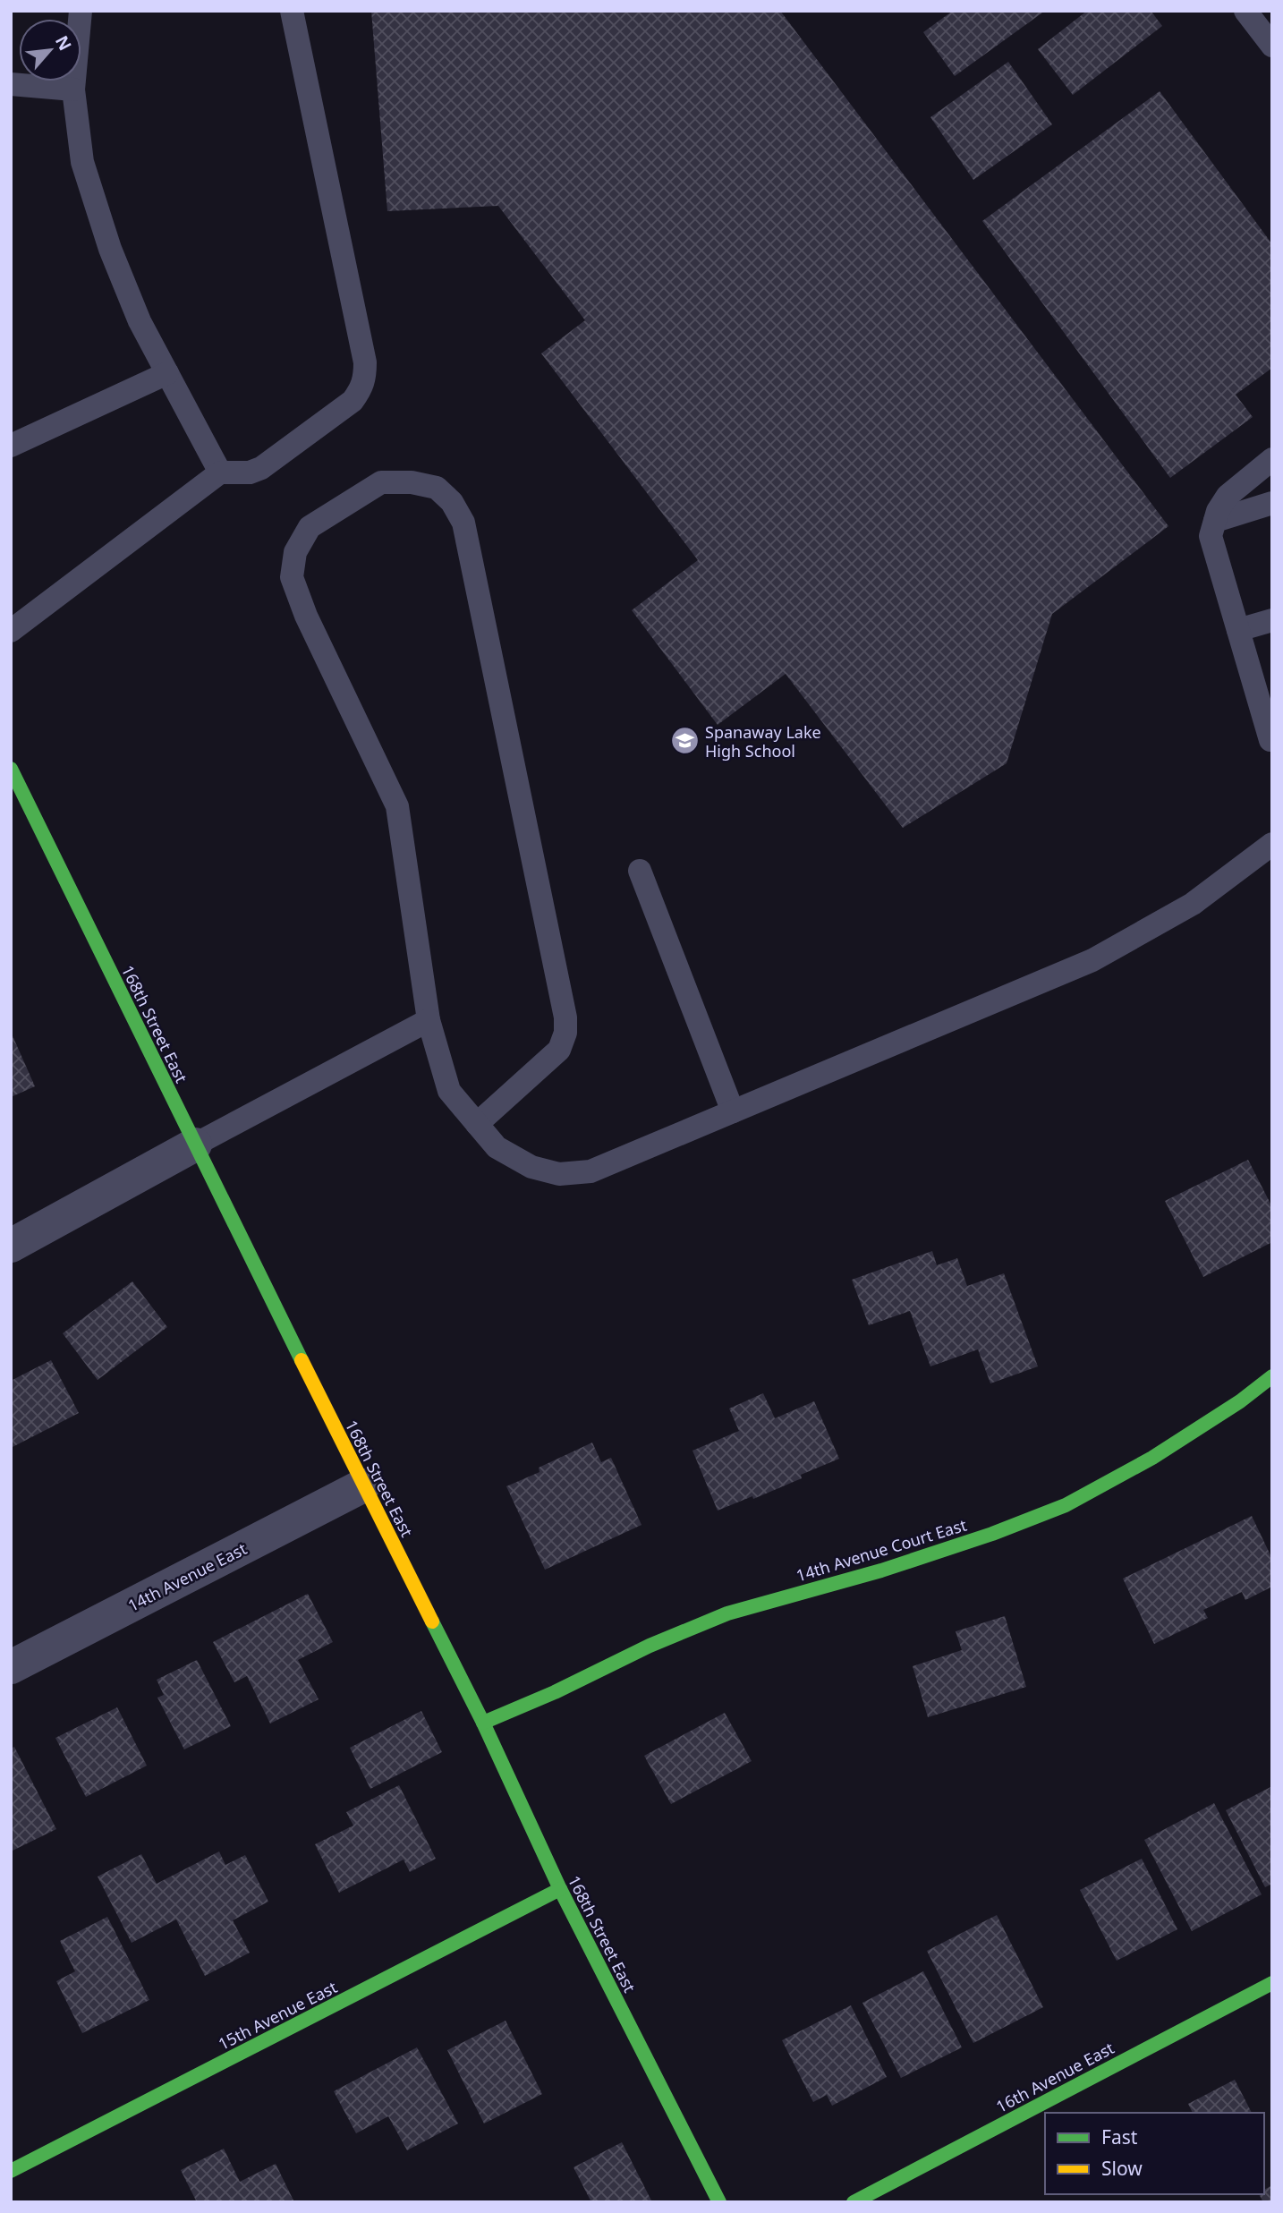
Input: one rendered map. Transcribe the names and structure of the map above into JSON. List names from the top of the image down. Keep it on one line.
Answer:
{"streets":{"street":["168th Street East","14th Avenue Court East","14th Avenue East","15th Avenue East","16th Avenue East"]},"crossings":[["168th Street East","14th Avenue Court East"],["168th Street East","14th Avenue East"],["168th Street East","15th Avenue East"]],"places":{"school or university":["Spanaway Lake High School"]},"legend":["Fast","Slow"],"north":"top right"}
